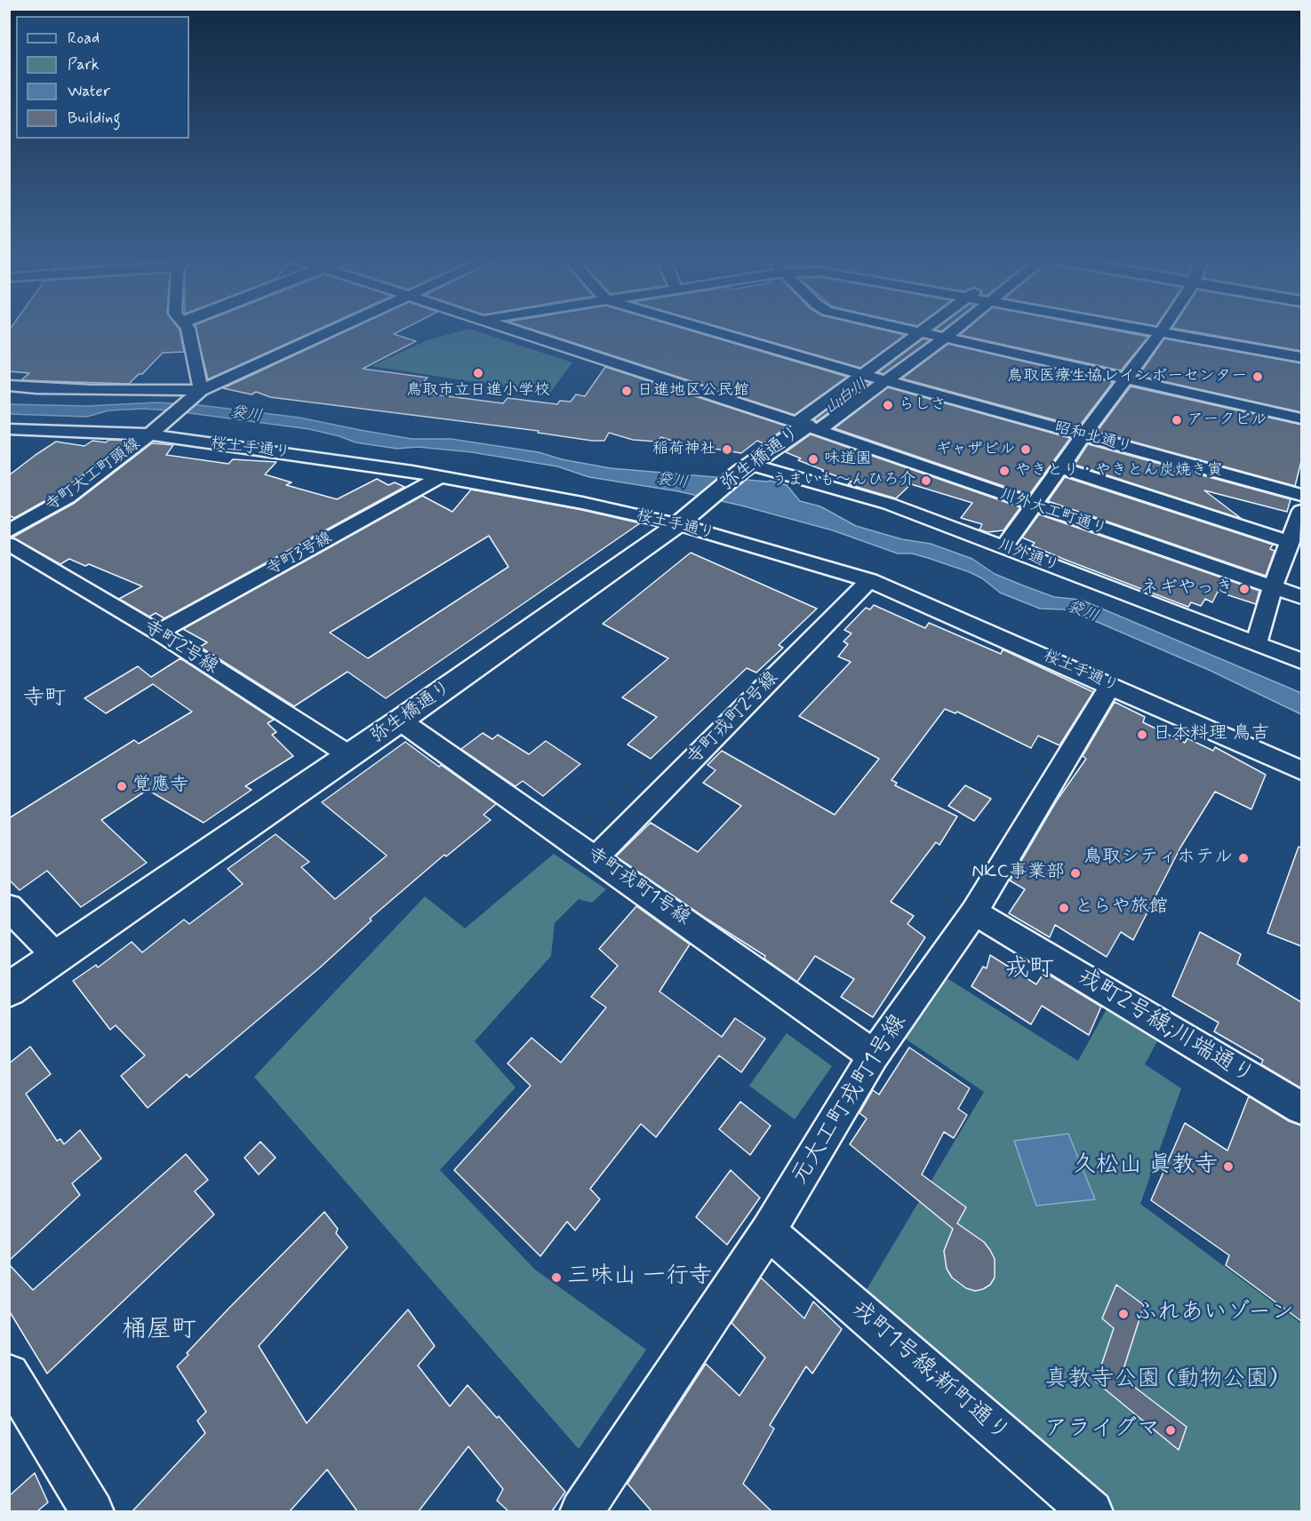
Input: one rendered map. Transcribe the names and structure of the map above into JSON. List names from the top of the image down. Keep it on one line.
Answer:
{"streets":{"street":["昭和北通り","桜土手通り","弥生橋通り","寺町大工町頭線","川外大工町通り","寺町3号線","川外通り","寺町2号線","寺町戎町2号線","寺町戎町1号線","戎町2号線;川端通り","元大工町戎町1号線","戎町1号線;新町通り"]},"crossings":[["昭和北通り","弥生橋通り"],["桜土手通り","弥生橋通り"],["桜土手通り","寺町大工町頭線"],["桜土手通り","寺町3号線"],["桜土手通り","寺町戎町2号線"],["桜土手通り","元大工町戎町1号線"],["弥生橋通り","川外大工町通り"],["弥生橋通り","川外通り"],["弥生橋通り","寺町2号線"],["弥生橋通り","寺町戎町1号線"],["寺町3号線","寺町2号線"],["寺町戎町2号線","寺町戎町1号線"],["寺町戎町1号線","元大工町戎町1号線"],["戎町2号線;川端通り","元大工町戎町1号線"],["元大工町戎町1号線","戎町1号線;新町通り"]],"districts":["寺町","戎町","桶屋町"],"water":["山白川","袋川"],"parks":["真教寺公園 (動物公園)"],"places":["鳥取市立日進小学校","鳥取医療生協レインボーセンター","日進地区公民館","らしさ","アークビル","稲荷神社","ギャザビル","味道園","やきとり・やきとん炭焼き寅","うまいも～んひろ介","ネギやっき","日本料理 鳥吉","覚應寺","鳥取シティホテル","NKC事業部","とらや旅館","久松山 眞教寺","三味山 一行寺","ふれあいゾーン","アライグマ"],"legend":["Road","Park","Water","Building"]}
